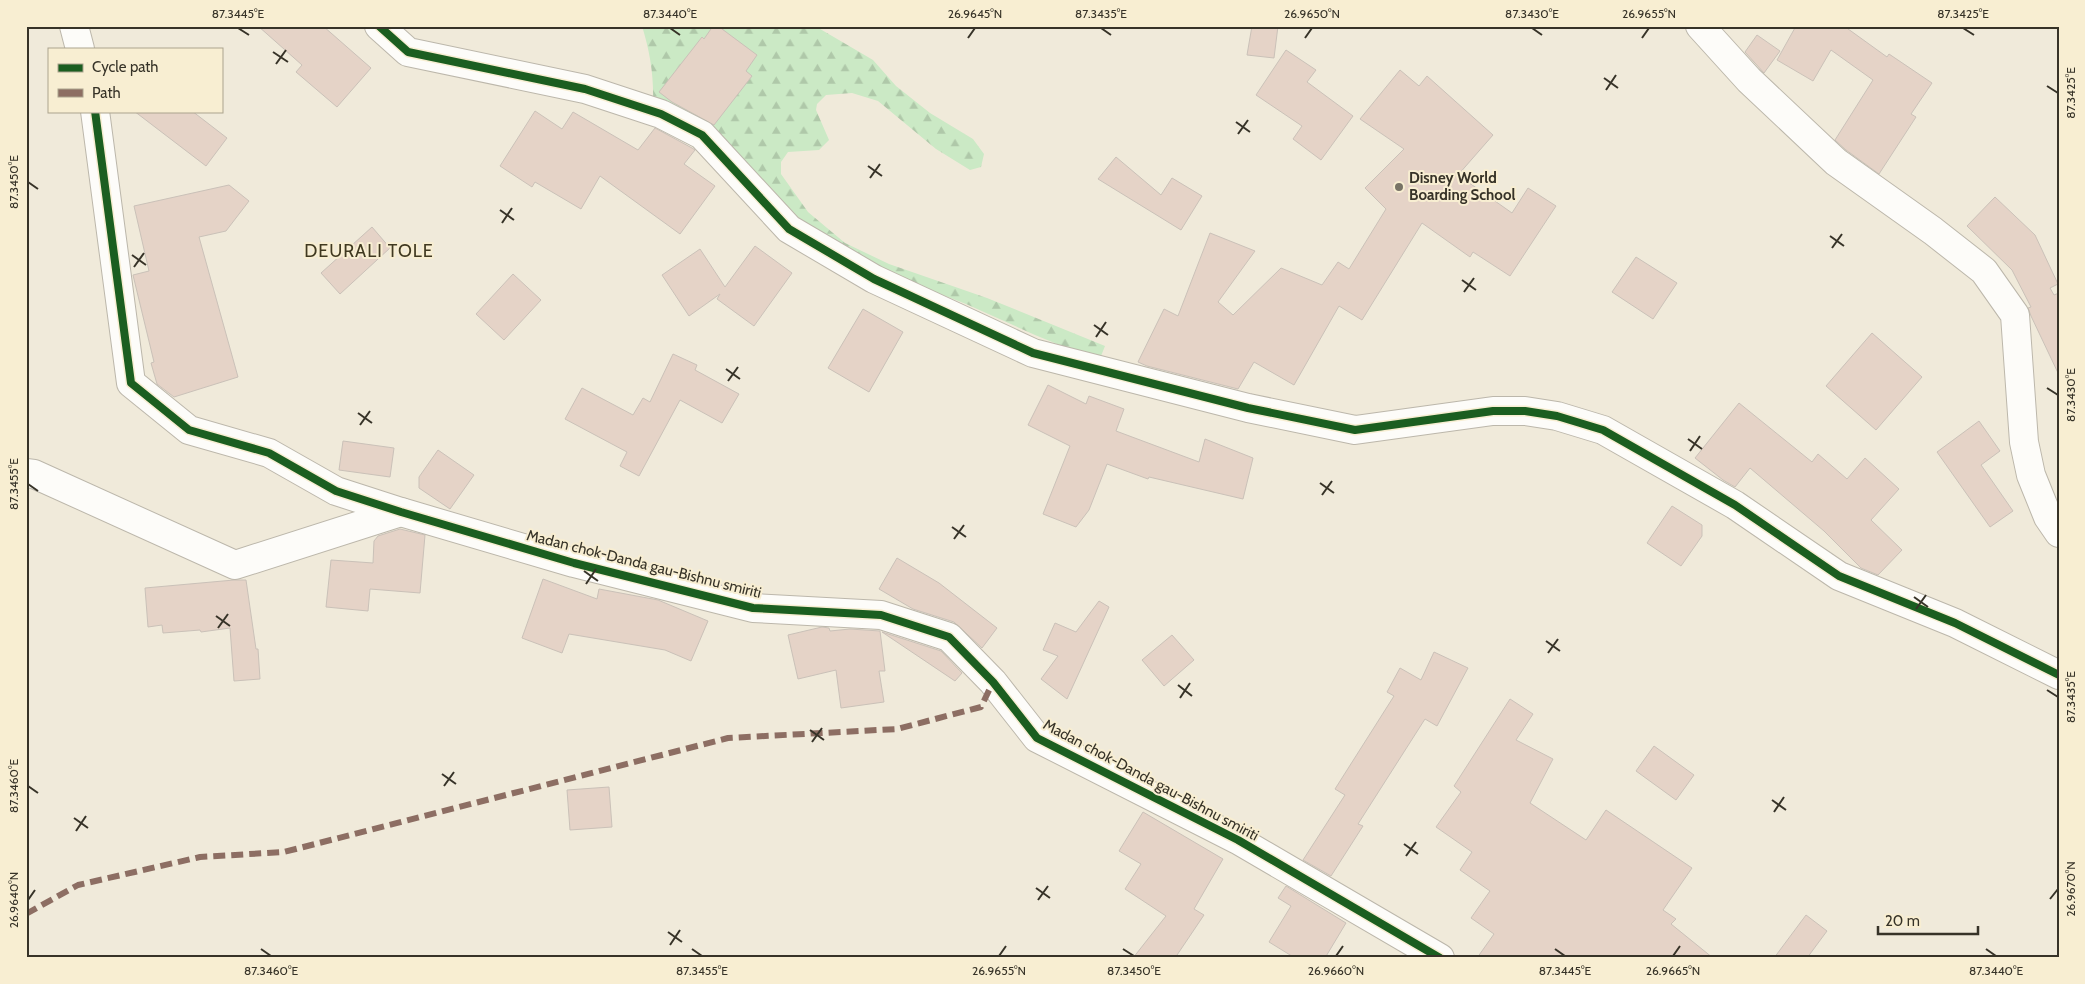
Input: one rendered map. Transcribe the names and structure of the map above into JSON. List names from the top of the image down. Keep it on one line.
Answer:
{"streets":{"street":["Madan chok-Danda gau-Bishnu smiriti"]},"districts":["DEURALI TOLE"],"places":["Disney World Boarding School"],"legend":["Cycle path","Path"],"scale_bar":"20 m","coordinates":["87.3445°E","87.3440°E","26.9645°N","87.3435°E","26.9650°N","87.3430°E","26.9655°N","87.3425°E","87.3450°E","87.3455°E","87.3460°E","26.9670°N","26.9640°N","26.9660°N","26.9665°N"]}
